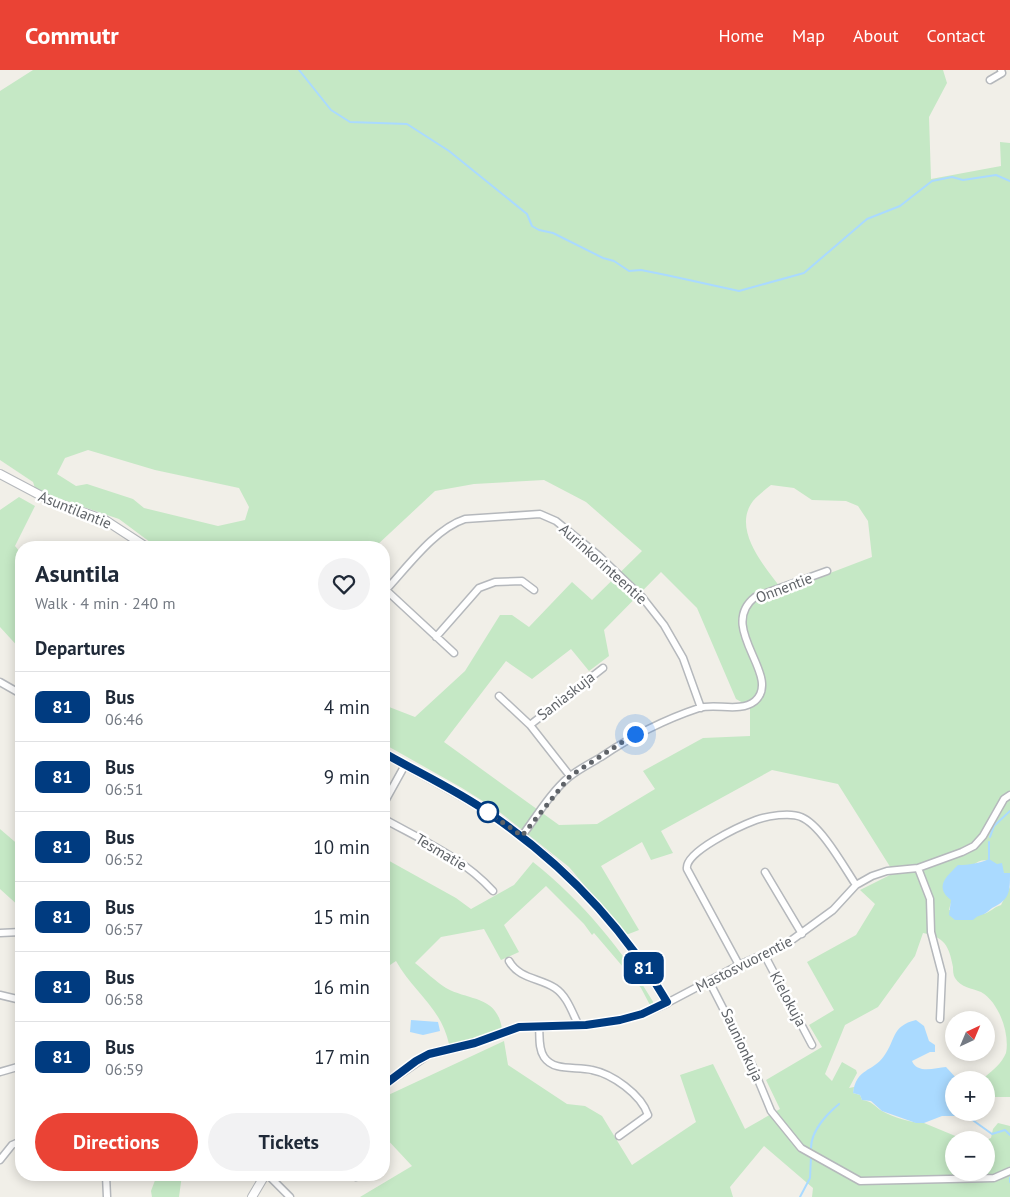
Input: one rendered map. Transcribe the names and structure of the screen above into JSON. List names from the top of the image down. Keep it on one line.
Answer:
{"streets":{"street":["Asuntilantie","Aurinkorinteentie","Onnentie","Saniaskuja","Tesmatie","Mastosvuorentie","Kielokuja","Saunionkuja"]},"crossings":[["Aurinkorinteentie","Onnentie"],["Mastosvuorentie","Kielokuja"],["Mastosvuorentie","Saunionkuja"]],"lines":["bus line 81"],"north":"top right","page":{"header":"Commutr","nav":["Home","Map","About","Contact"],"on_map":"81","heading":[["Asuntila","Walk · 4 min · 240 m"],"Departures"],"list":[{"mark":"81","name":"Bus","note":"06:46","value":"4 min"},{"mark":"81","name":"Bus","note":"06:51","value":"9 min"},{"mark":"81","name":"Bus","note":"06:52","value":"10 min"},{"mark":"81","name":"Bus","note":"06:57","value":"15 min"},{"mark":"81","name":"Bus","note":"06:58","value":"16 min"},{"mark":"81","name":"Bus","note":"06:59","value":"17 min"}],"map_buttons":["+","−"],"buttons":["Directions","Tickets"]}}
